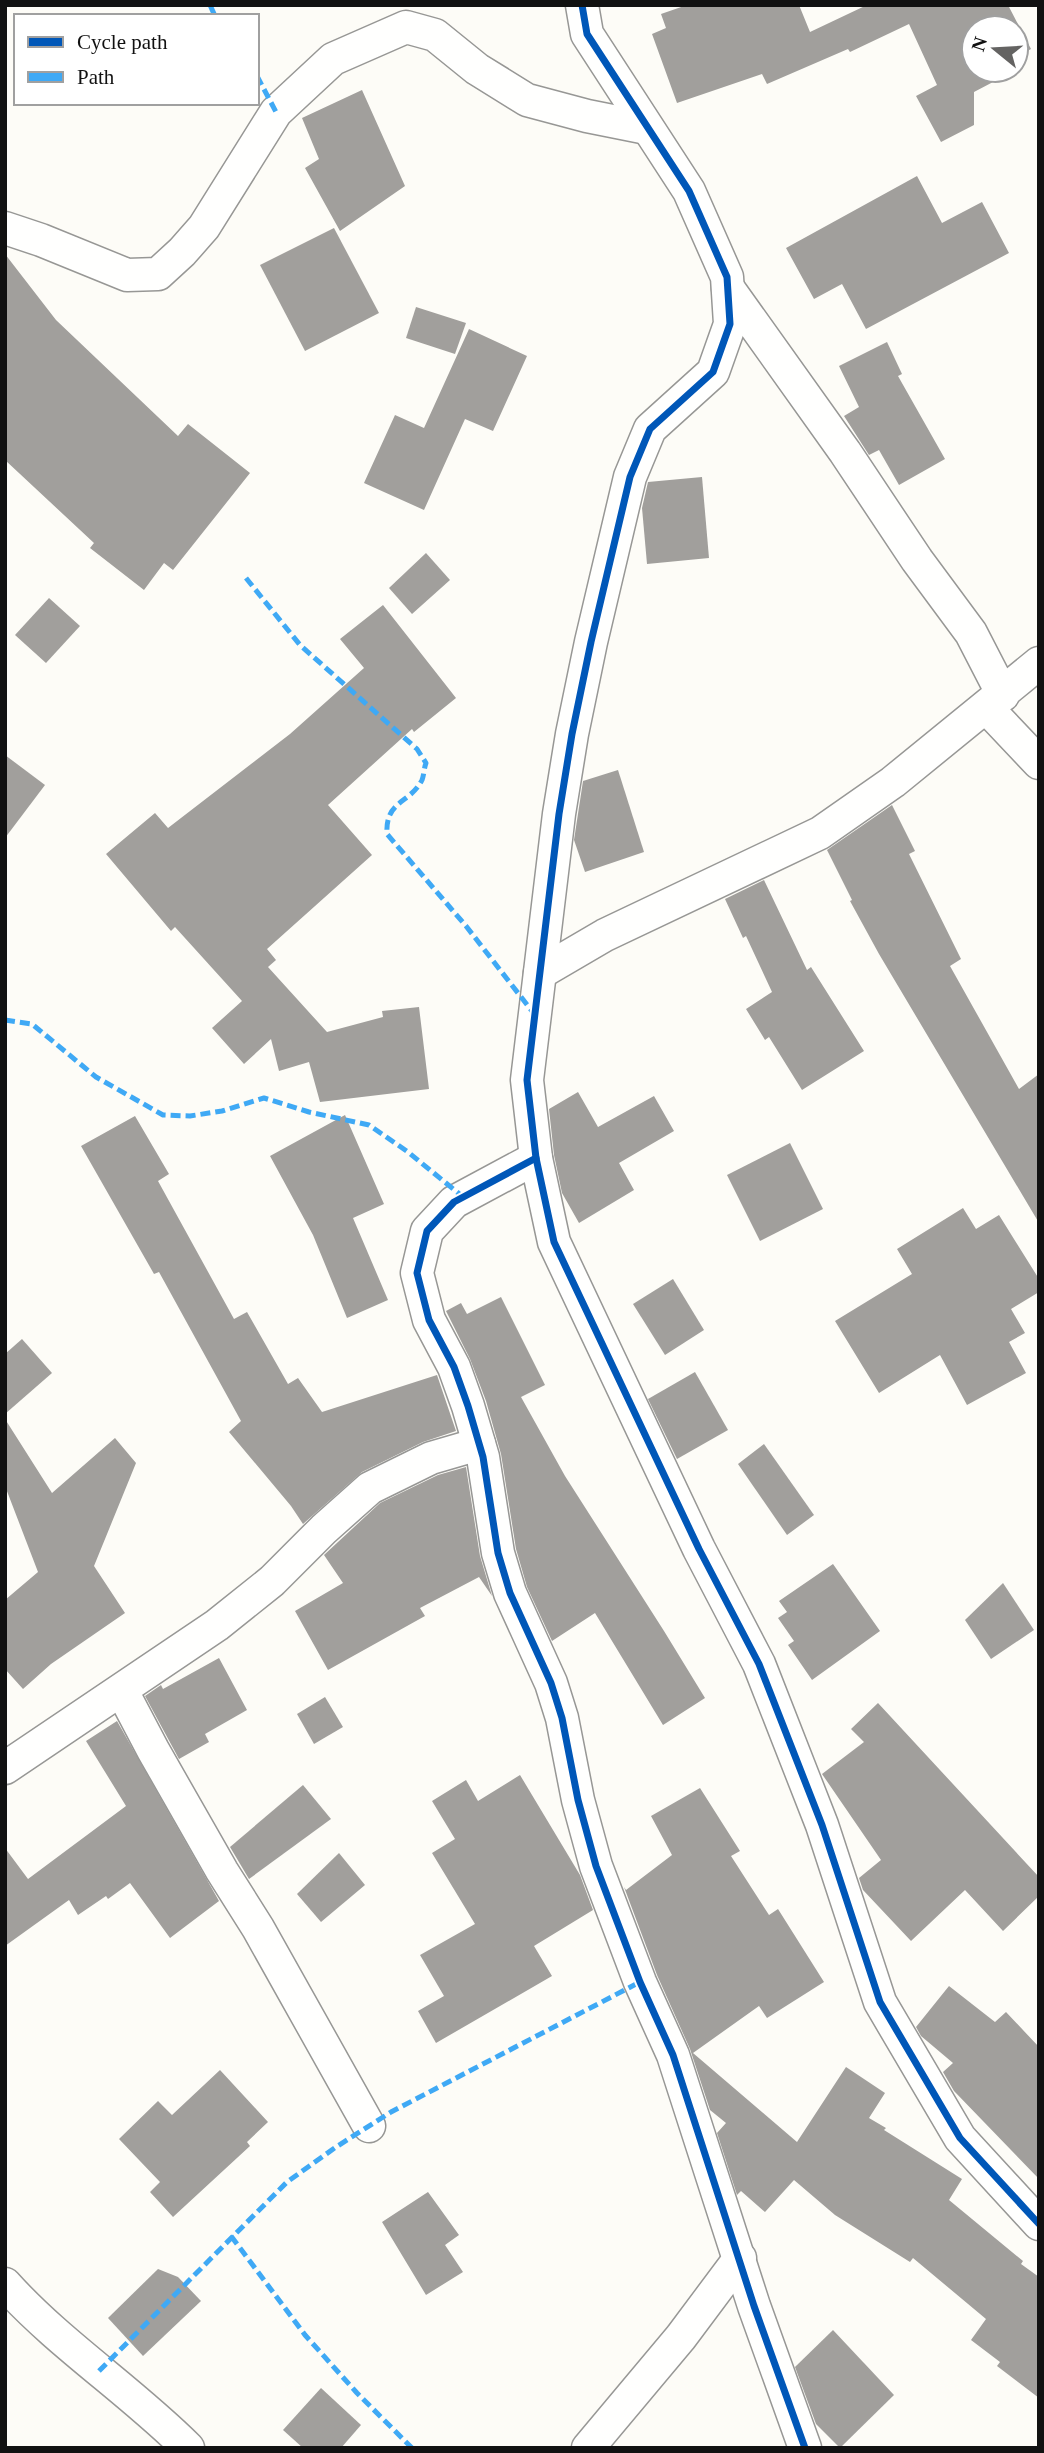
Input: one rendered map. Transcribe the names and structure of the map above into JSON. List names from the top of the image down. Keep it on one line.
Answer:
{"legend":["Cycle path","Path"],"north":"left"}
